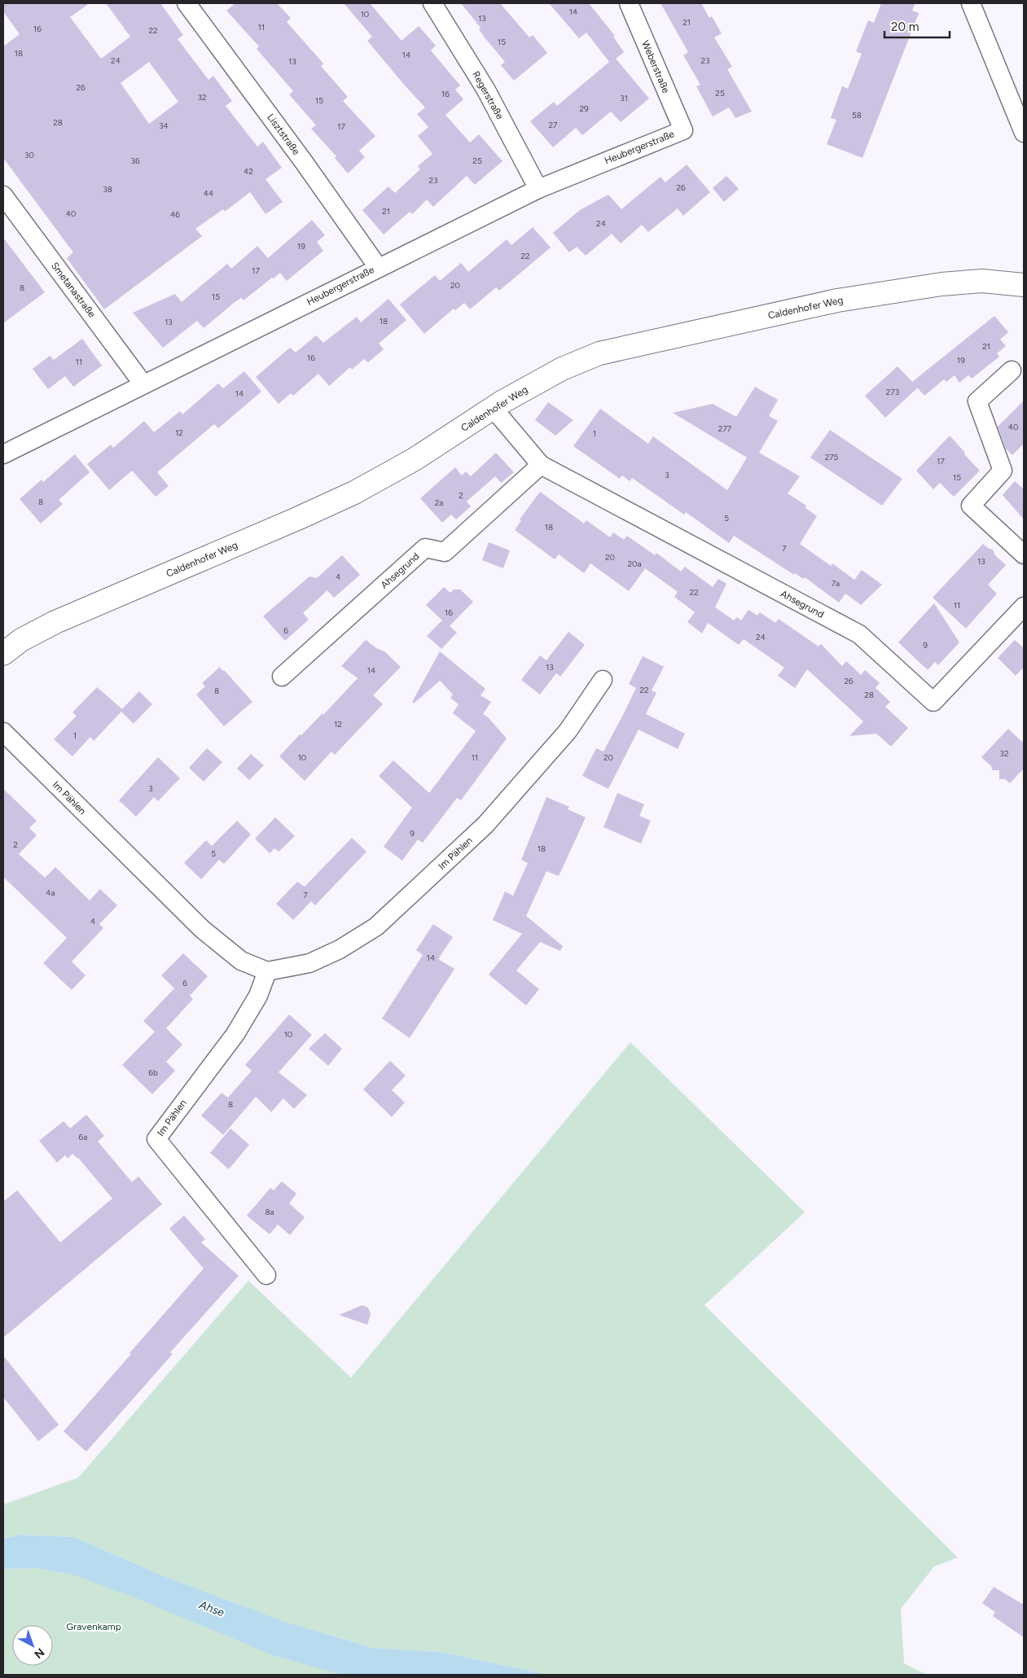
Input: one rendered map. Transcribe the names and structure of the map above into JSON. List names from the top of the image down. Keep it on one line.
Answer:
{"streets":{"main road":["Caldenhofer Weg"],"street":["Weberstraße","Regerstraße","Lisztstraße","Heubergerstraße","Smetanastraße","Ahsegrund","Im Pählen"]},"crossings":[["Weberstraße","Heubergerstraße"],["Regerstraße","Heubergerstraße"],["Lisztstraße","Heubergerstraße"],["Heubergerstraße","Smetanastraße"],["Caldenhofer Weg","Ahsegrund"]],"water":["Ahse"],"parks":["Gravenkamp"],"house_numbers":["14","10","13","21","11","16","22","15","18","14","24","23","13","26","25","16","32","31","15","29","58","28","27","34","17","30","36","25","42","23","26","38","44","21","40","46","24","19","22","17","20","8","15","18","13","21","16","19","11","273","14","40","277","12","1","275","17","3","15","2","8","2a","5","18","7","20","13","20a","4","7a","22","11","16","6","24","9","13","14","26","22","8","28","12","1","32","10","11","20","3","9","2","18","5","4a","7","4","14","6","10","6b","8","6a","8a"],"scale_bar":"20 m","north":"bottom right"}
